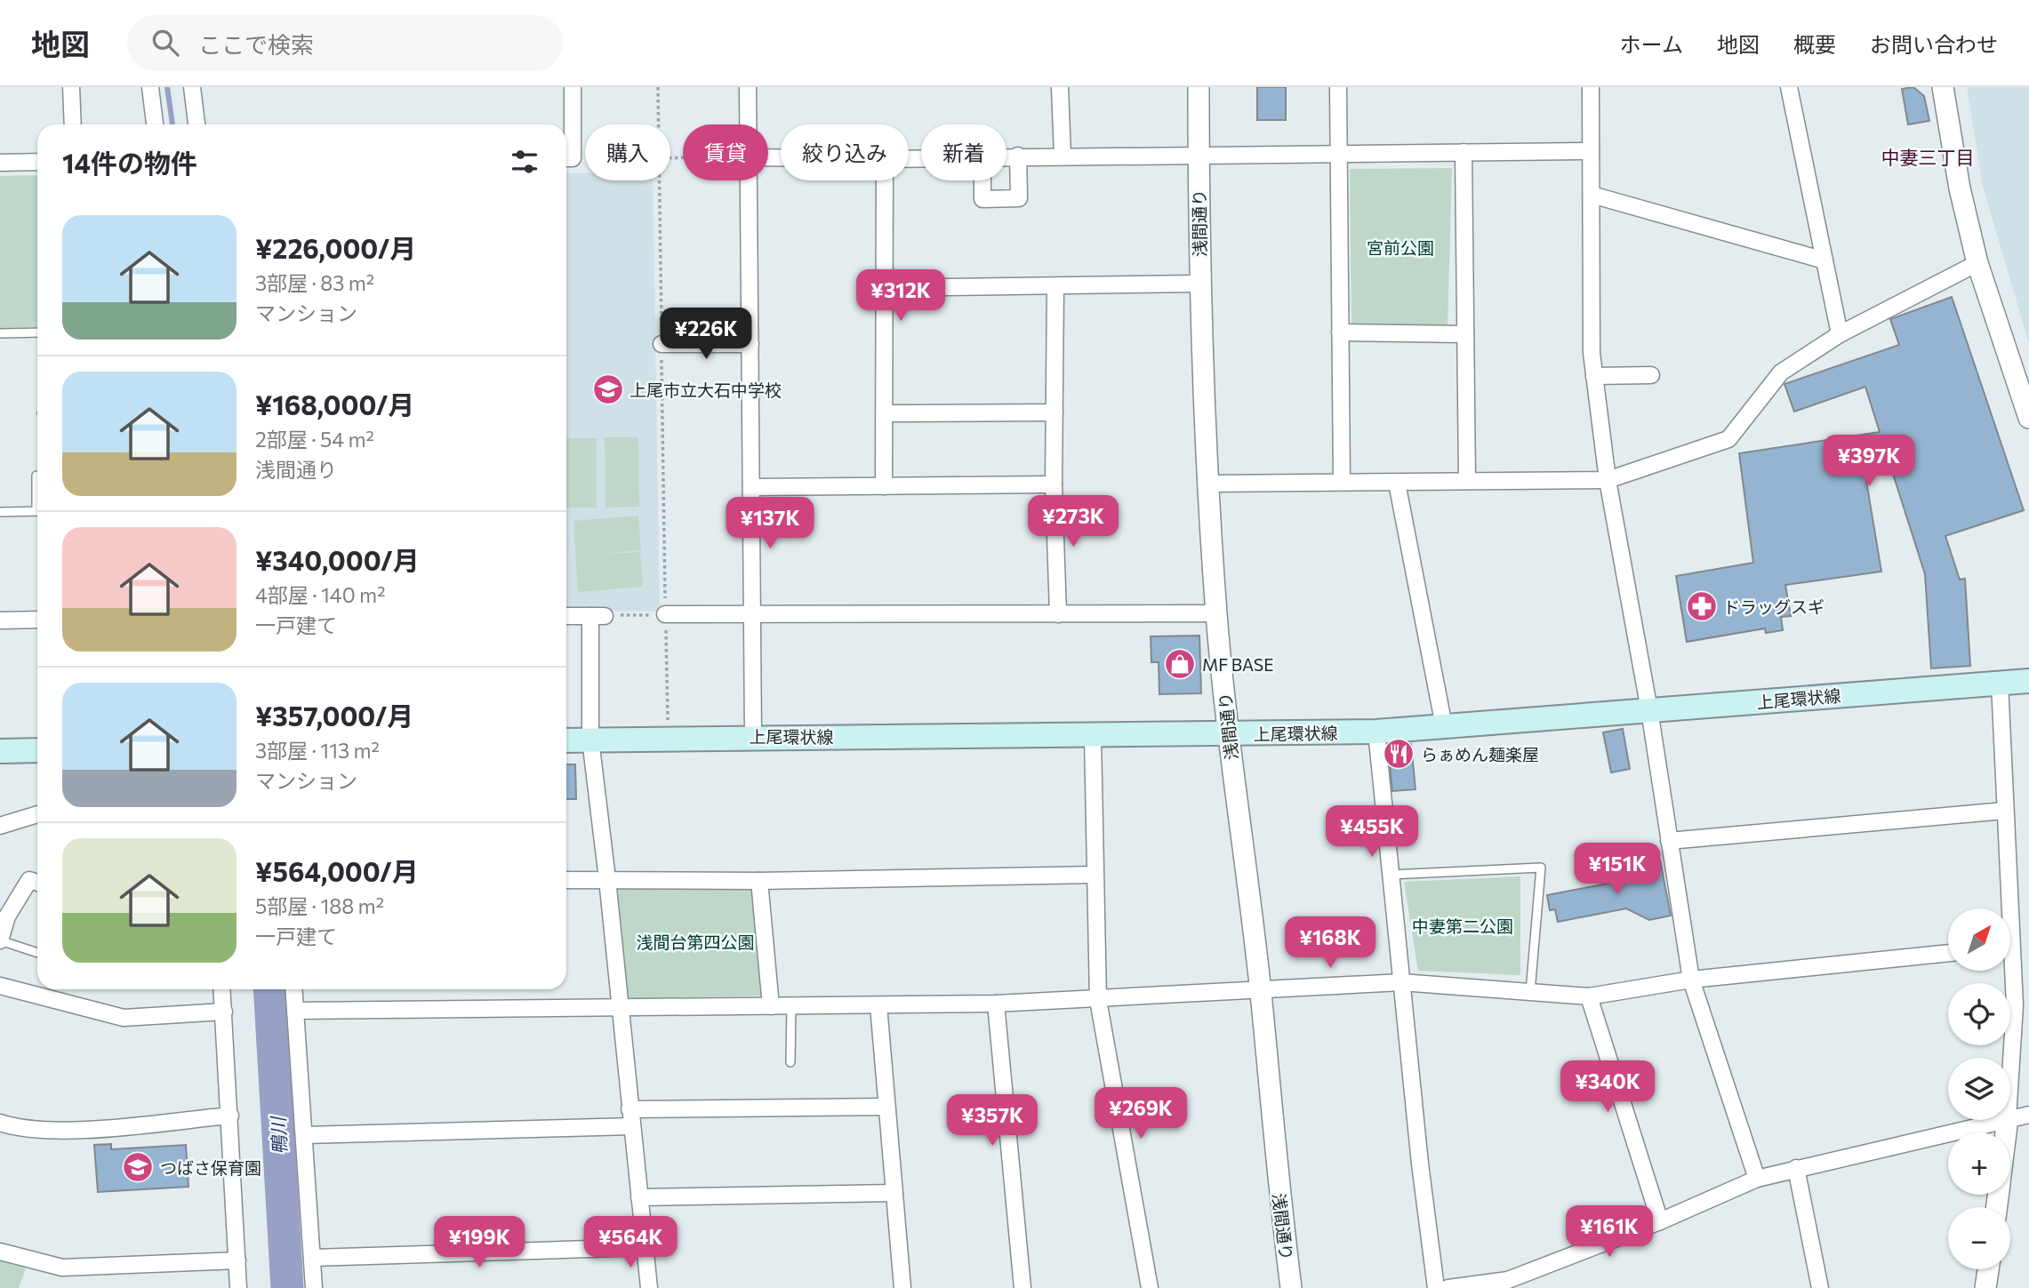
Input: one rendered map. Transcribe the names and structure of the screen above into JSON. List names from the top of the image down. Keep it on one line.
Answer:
{"streets":{"main road":["上尾環状線"],"street":["浅間通り"]},"crossings":[["浅間通り","上尾環状線"]],"districts":["中妻三丁目"],"water":["鴨川"],"parks":["宮前公園","中妻第二公園","浅間台第四公園"],"places":{"school or university":["上尾市立大石中学校","つばさ保育園"],"pharmacy":["ドラッグスギ"],"shop":["MF BASE"],"restaurant":["らぁめん麺楽屋"]},"north":"top right","page":{"header":"地図","search":"ここで検索","nav":["ホーム","地図","概要","お問い合わせ"],"chip":["購入","賃貸","絞り込み","新着"],"heading":"14件の物件","list":[{"name":"¥226,000/月","note":"3部屋 · 83 m² · マンション"},{"name":"¥168,000/月","note":"2部屋 · 54 m² · 浅間通り"},{"name":"¥340,000/月","note":"4部屋 · 140 m² · 一戸建て"},{"name":"¥357,000/月","note":"3部屋 · 113 m² · マンション"},{"name":"¥564,000/月","note":"5部屋 · 188 m² · 一戸建て"}],"price":["¥312K","¥226K","¥397K","¥273K","¥137K","¥455K","¥151K","¥168K","¥340K","¥269K","¥357K","¥161K","¥199K","¥564K"],"map_buttons":["+","−"]}}
